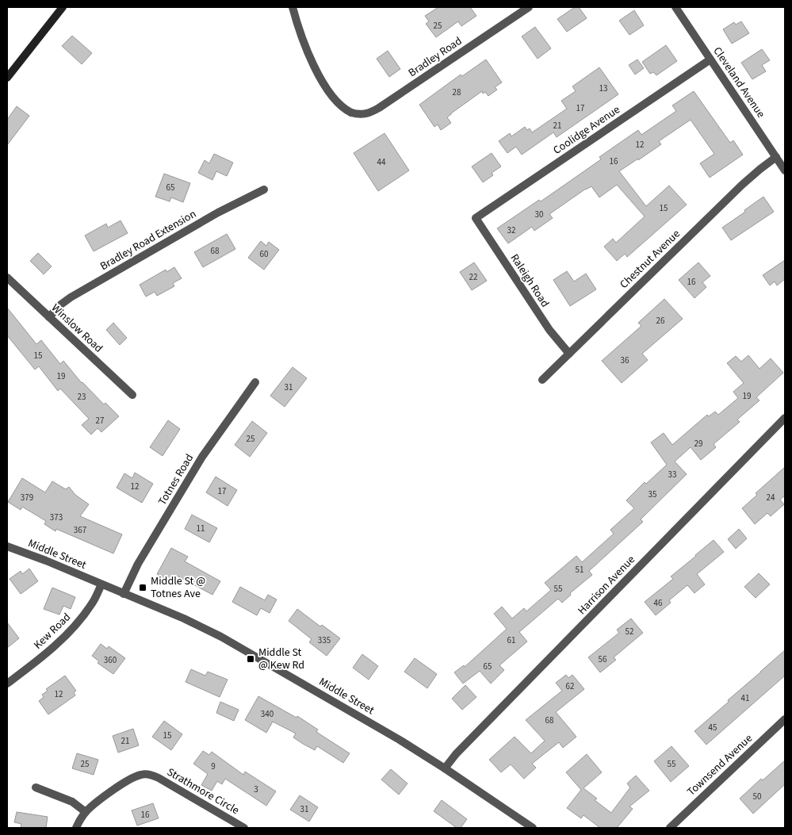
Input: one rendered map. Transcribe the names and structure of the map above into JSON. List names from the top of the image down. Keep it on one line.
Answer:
{"streets":{"street":["Bradley Road","Cleveland Avenue","Coolidge Avenue","Bradley Road Extension","Chestnut Avenue","Raleigh Road","Winslow Road","Totnes Road","Middle Street","Harrison Avenue","Kew Road","Townsend Avenue","Strathmore Circle"]},"crossings":[["Cleveland Avenue","Coolidge Avenue"],["Cleveland Avenue","Chestnut Avenue"],["Coolidge Avenue","Raleigh Road"],["Bradley Road Extension","Winslow Road"],["Chestnut Avenue","Raleigh Road"],["Totnes Road","Middle Street"],["Middle Street","Harrison Avenue"],["Middle Street","Kew Road"]],"places":{"transit":["Middle St @ Totnes Ave","Middle St @ Kew Rd"]},"house_numbers":["25","13","28","17","21","12","16","44","65","15","30","32","68","60","22","16","26","15","36","19","31","19","23","27","25","29","33","12","17","35","379","24","373","11","367","51","55","46","52","335","61","56","360","65","62","12","41","340","68","45","15","21","25","55","9","3","50","31","16"]}
